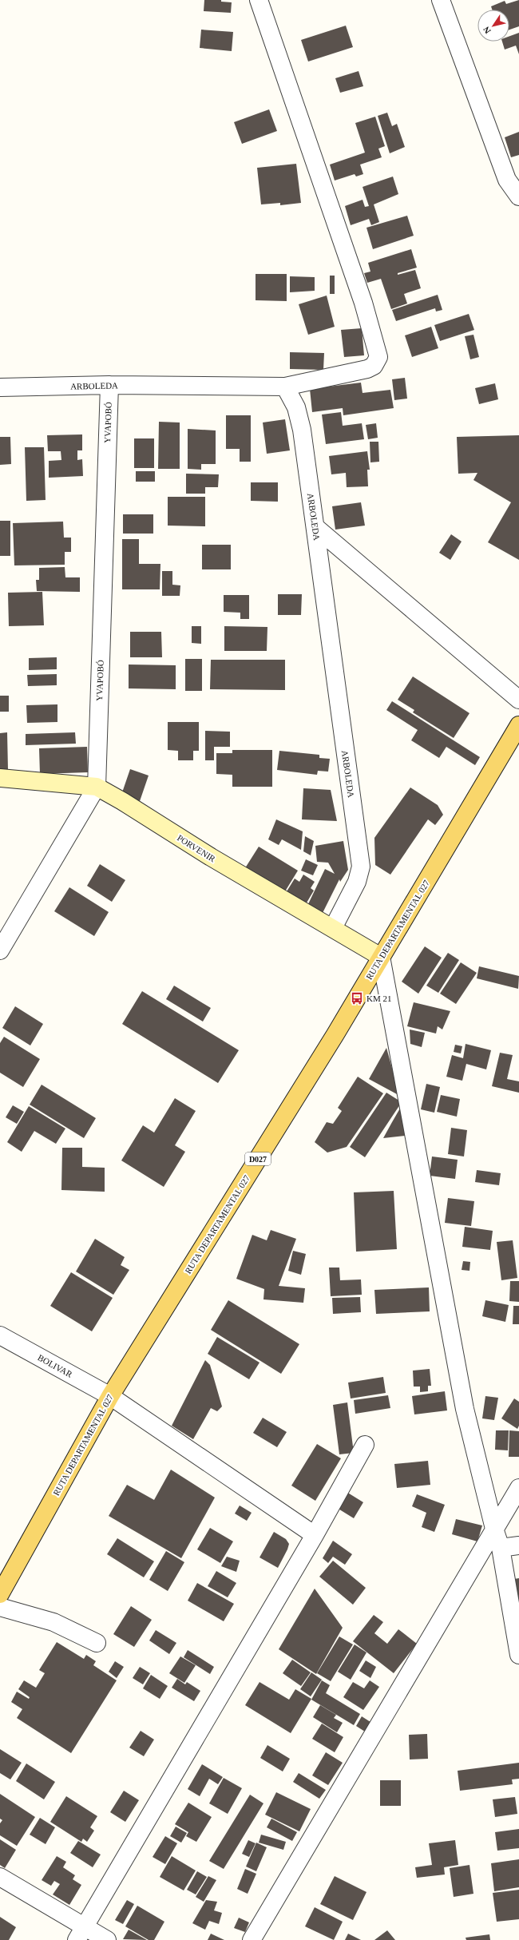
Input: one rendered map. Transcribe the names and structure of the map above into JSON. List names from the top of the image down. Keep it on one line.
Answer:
{"streets":{"main road":["RUTA DEPARTAMENTAL 027","D027"],"street":["ARBOLEDA","YVAPOBÓ","PORVENIR","BOLIVAR"]},"crossings":[["ARBOLEDA","YVAPOBÓ"],["ARBOLEDA","PORVENIR"],["YVAPOBÓ","PORVENIR"],["PORVENIR","RUTA DEPARTAMENTAL 027"],["RUTA DEPARTAMENTAL 027","BOLIVAR"]],"places":{"bus stop":["KM 21"]},"north":"bottom left"}
